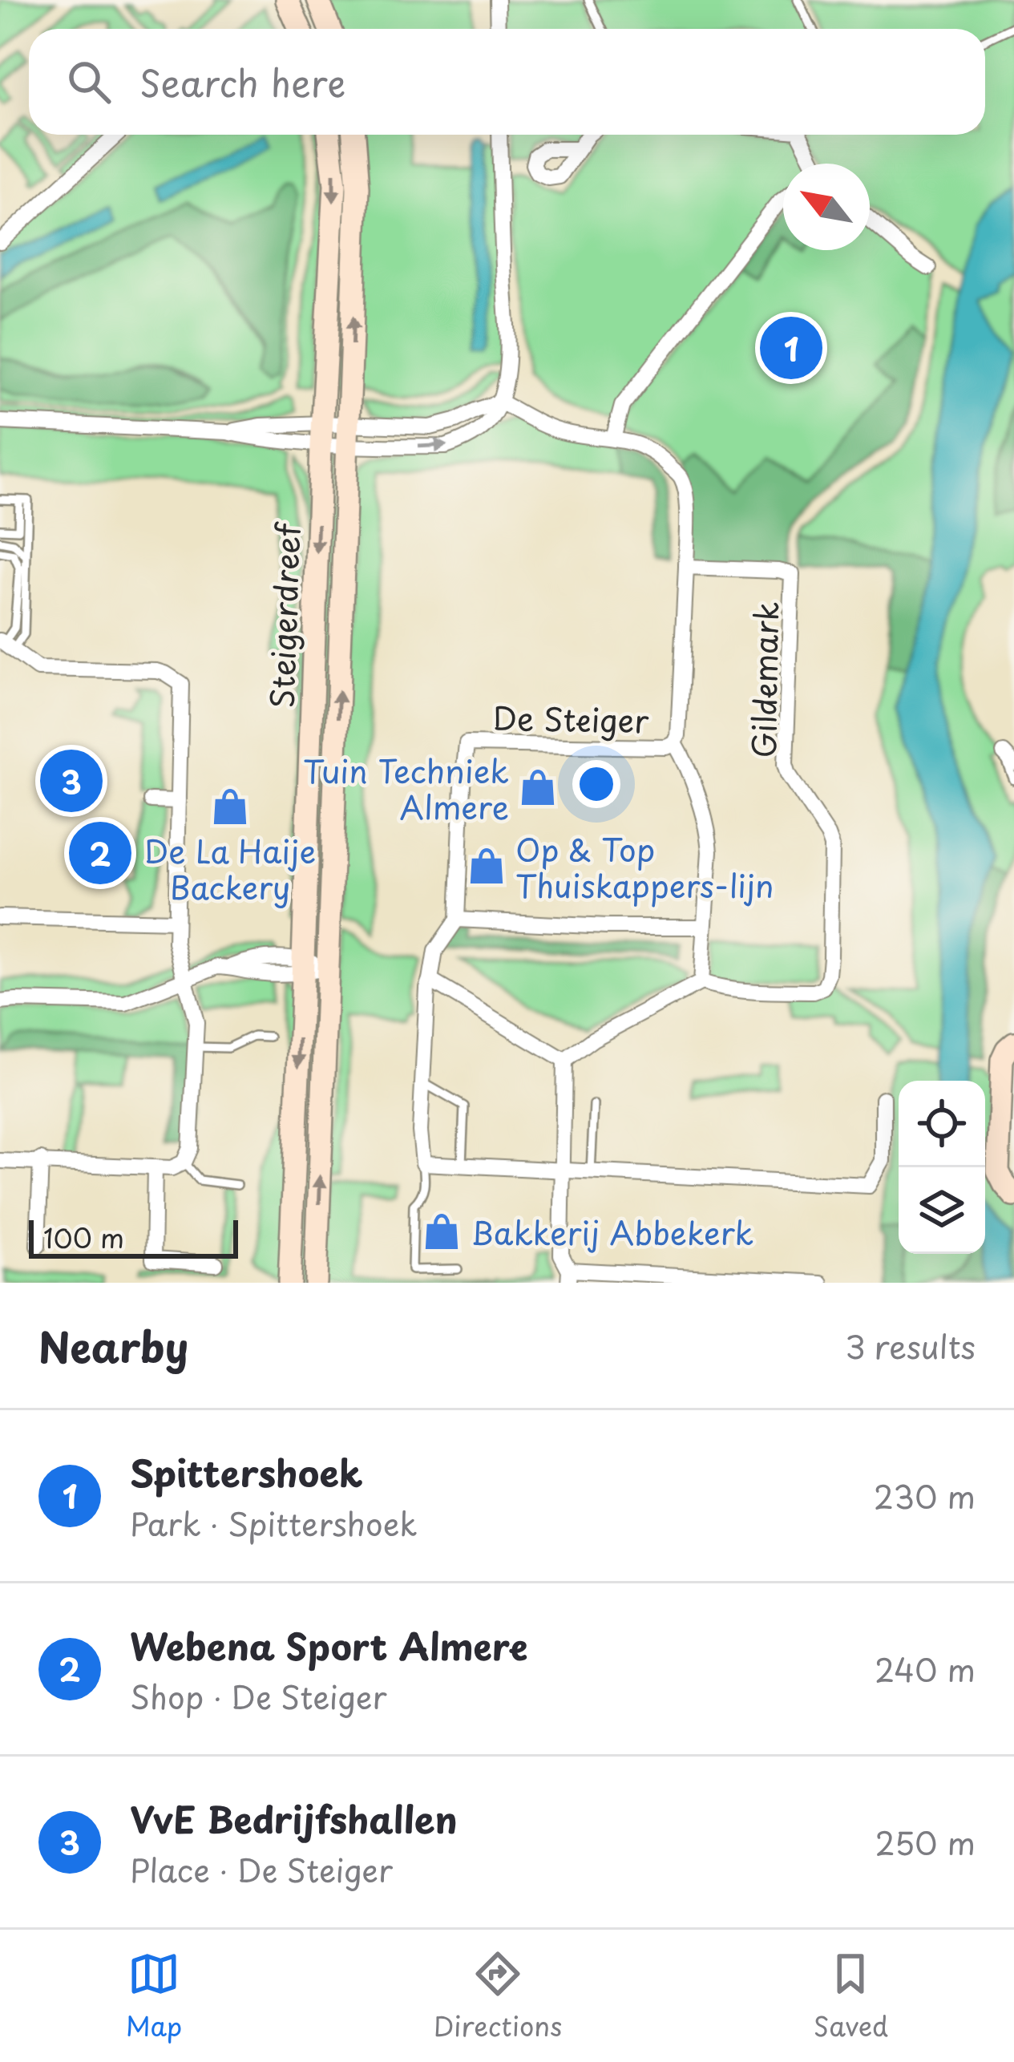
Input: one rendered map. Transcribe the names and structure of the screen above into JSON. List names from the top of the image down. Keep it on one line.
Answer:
{"streets":{"main road":["Steigerdreef"],"street":["Gildemark","De Steiger"]},"places":{"shop":["Tuin Techniek Almere","De La Haije Backery","Op & Top Thuiskappers-lijn","Bakkerij Abbekerk"]},"scale_bar":"100 m","north":"top left","page":{"search":"Search here","pins":["1","3","2"],"scale":"100 m","heading":["Nearby","3 results"],"list":[{"mark":"1","name":"Spittershoek","note":"Park · Spittershoek","value":"230 m"},{"mark":"2","name":"Webena Sport Almere","note":"Shop · De Steiger","value":"240 m"},{"mark":"3","name":"VvE Bedrijfshallen","note":"Place · De Steiger","value":"250 m"}],"nav":["Map","Directions","Saved"]}}
